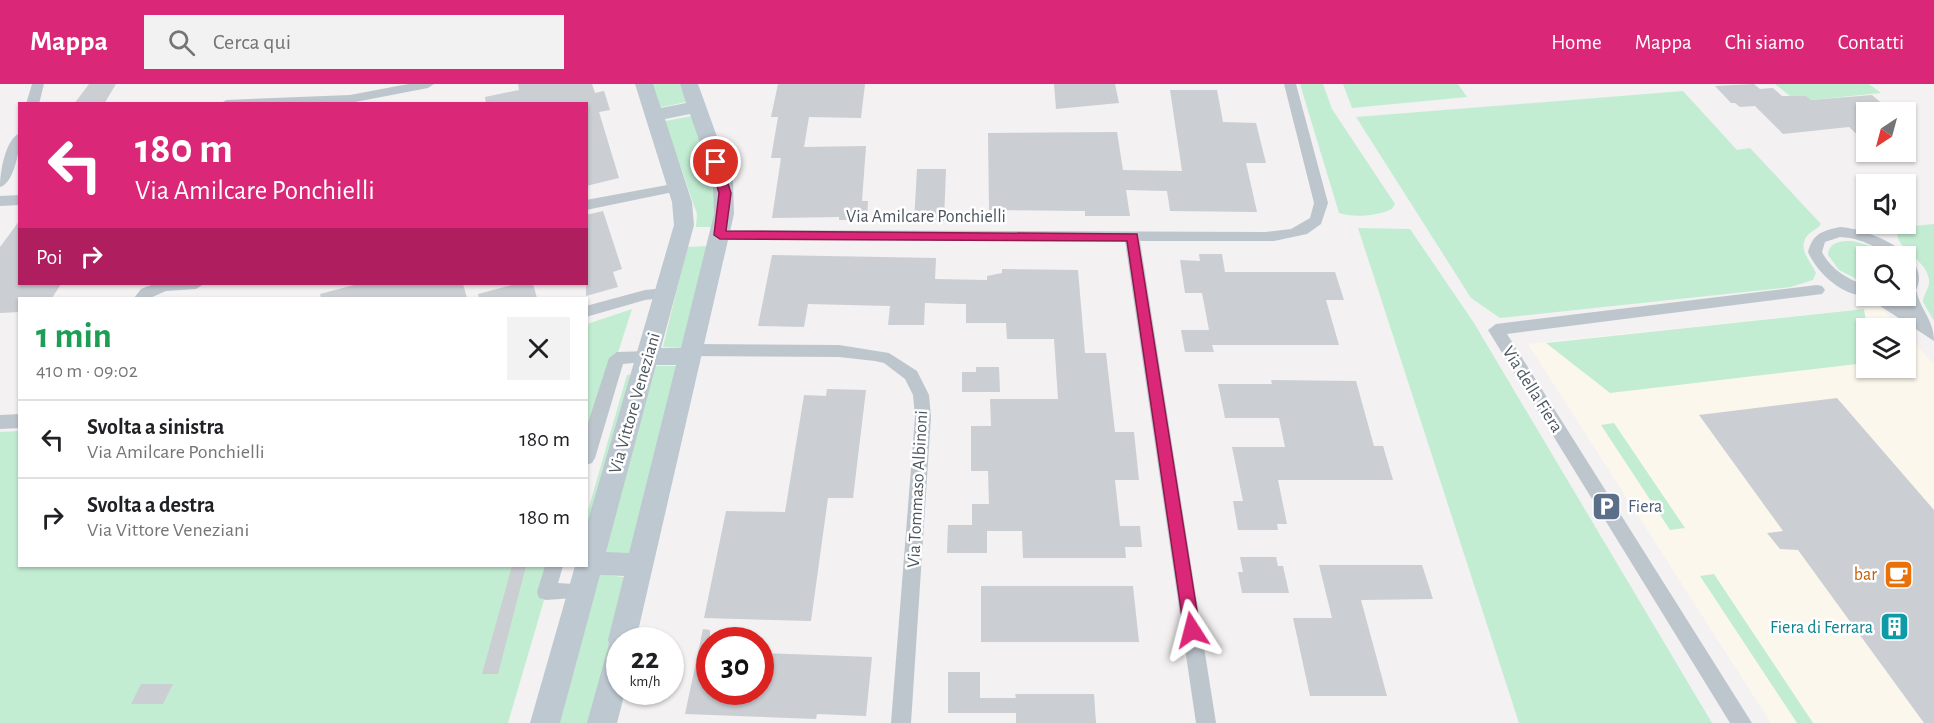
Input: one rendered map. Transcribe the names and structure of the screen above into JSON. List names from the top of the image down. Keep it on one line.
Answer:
{"streets":{"main road":["Via Vittore Veneziani"],"street":["Via Amilcare Ponchielli","Via della Fiera","Via Tommaso Albinoni"]},"places":{"parking":["Fiera"],"cafe":["bar"],"building":["Fiera di Ferrara"]},"north":"bottom left","page":{"header":"Mappa","search":"Cerca qui","nav":["Home","Mappa","Chi siamo","Contatti"],"turn":["180 m","Via Amilcare Ponchielli"],"then":"Poi","heading":["1 min","410 m · 09:02"],"list":[{"name":"Svolta a sinistra","note":"Via Amilcare Ponchielli","value":"180 m"},{"name":"Svolta a destra","note":"Via Vittore Veneziani","value":"180 m"}],"speed":"22 km/h","limit":"30"}}
